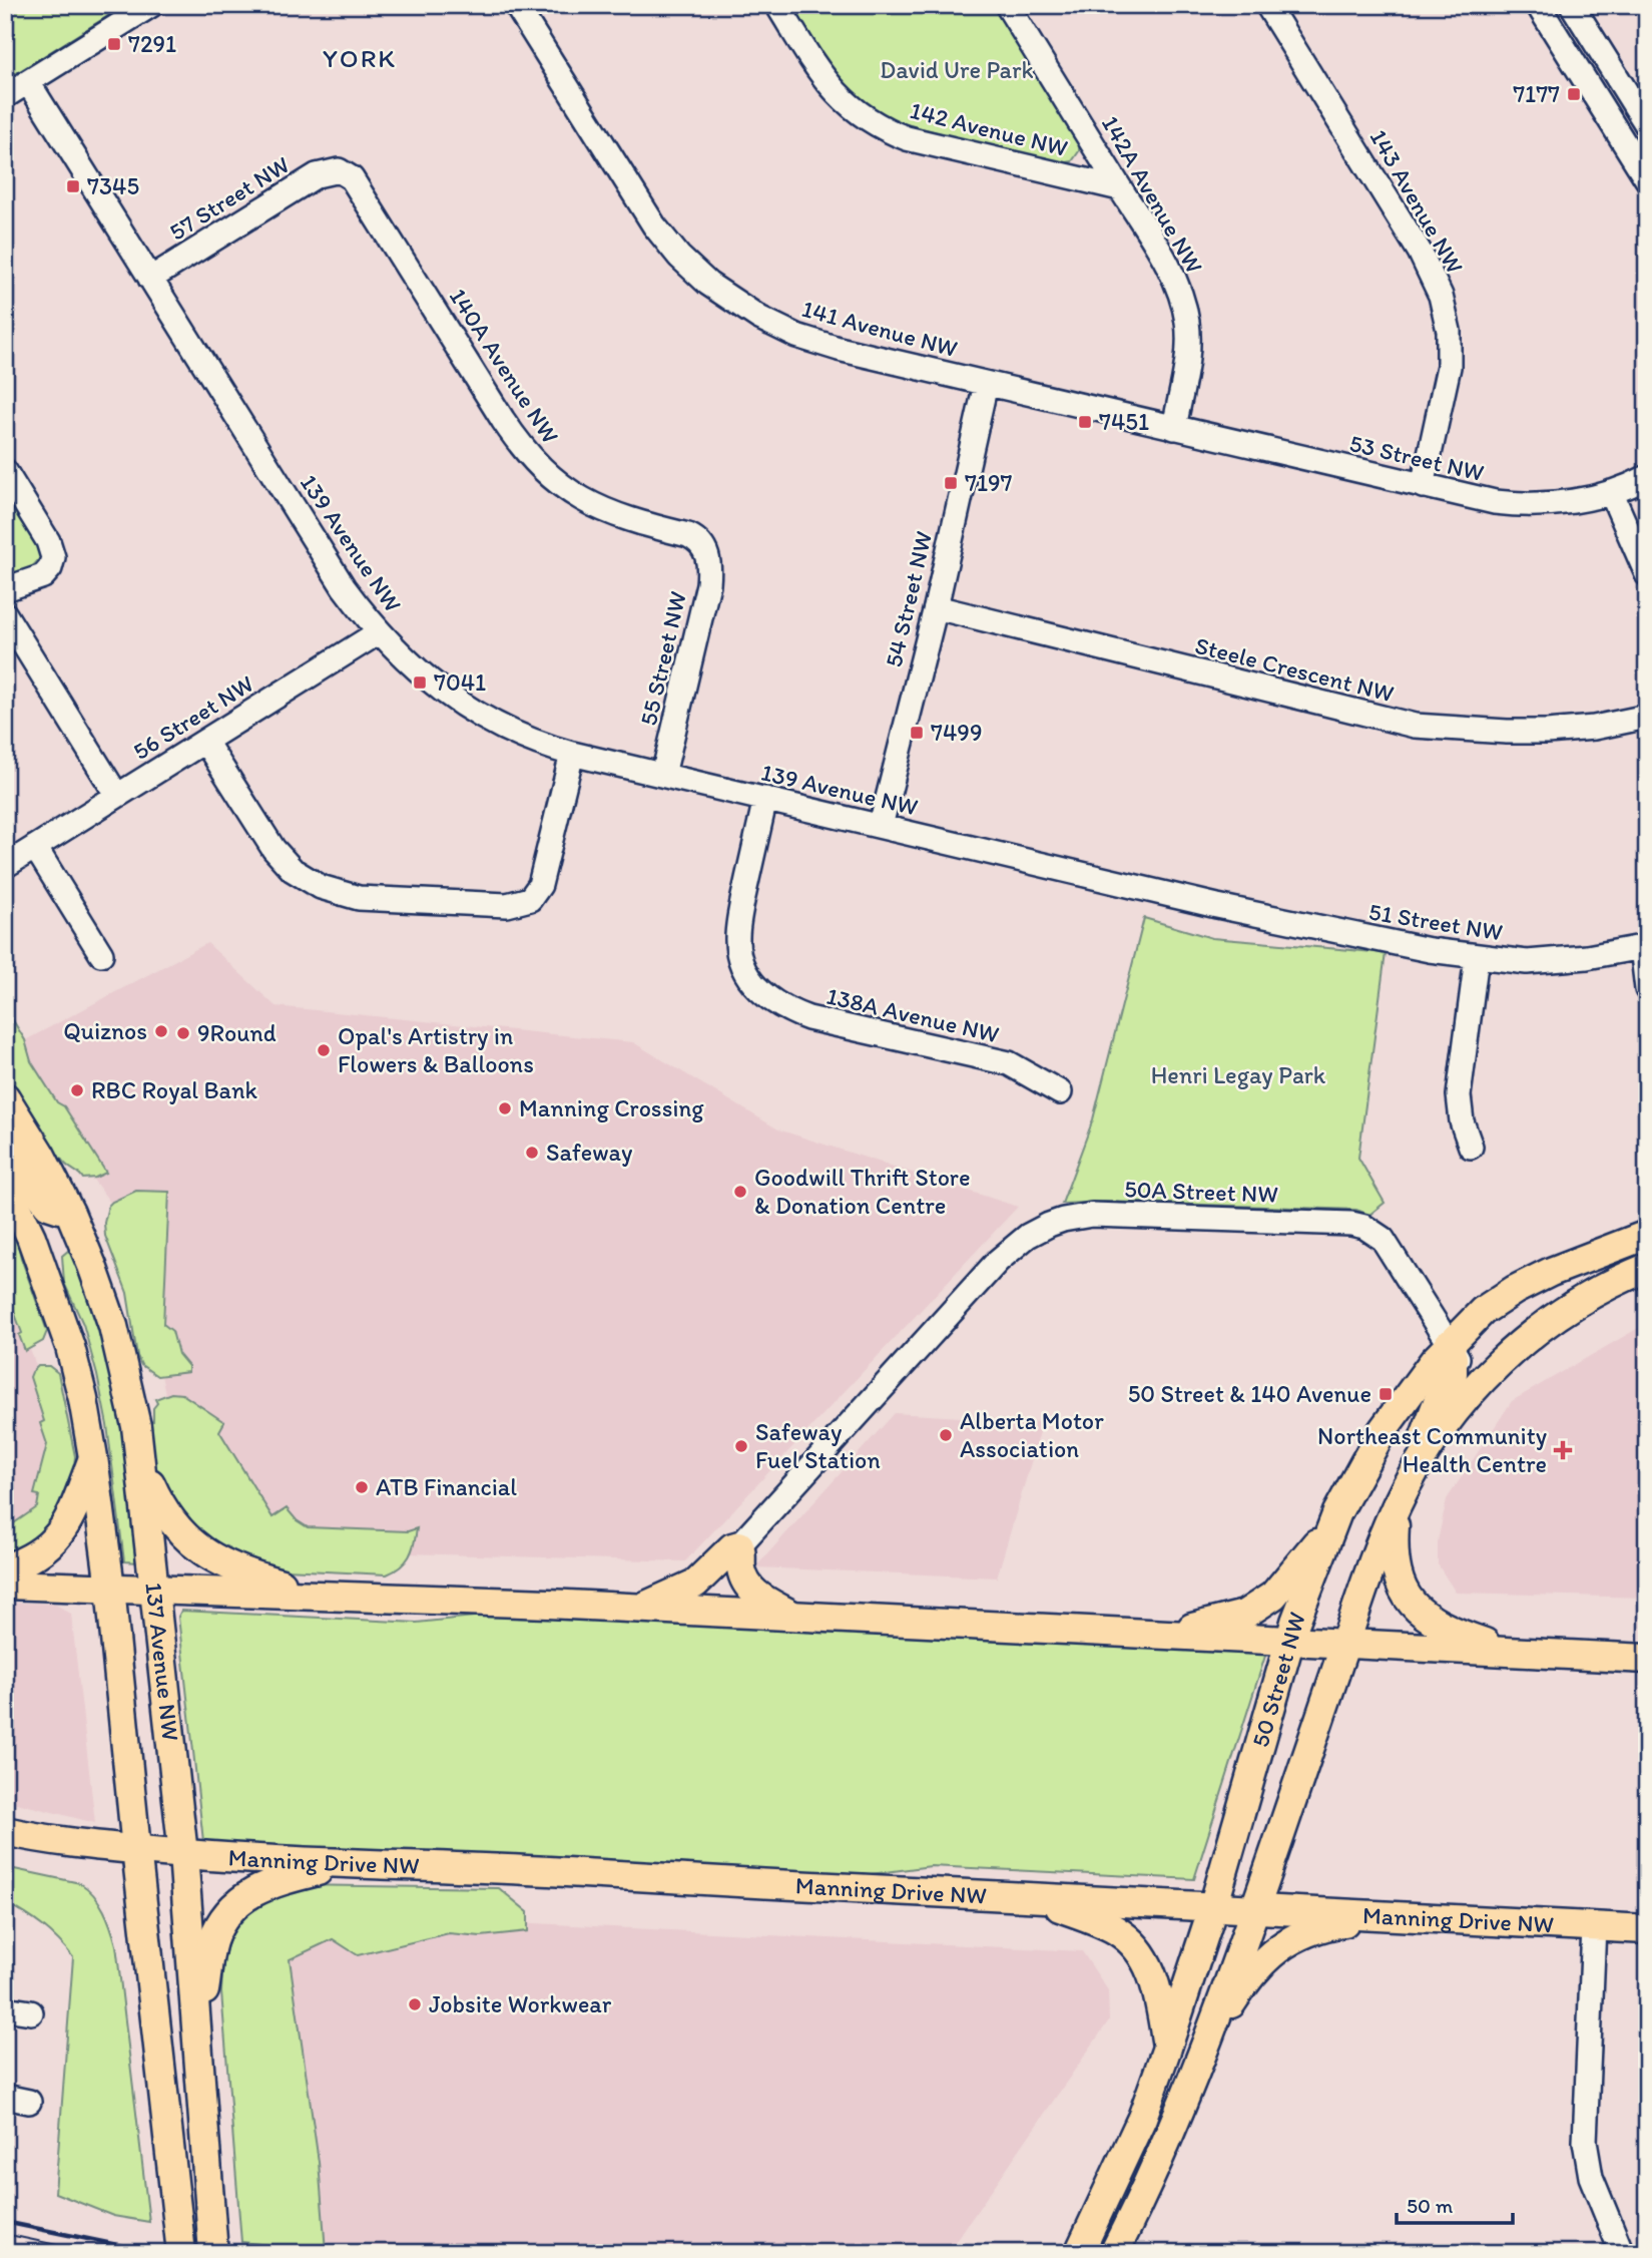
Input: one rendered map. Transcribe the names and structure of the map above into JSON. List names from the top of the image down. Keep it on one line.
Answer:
{"streets":{"main road":["137 Avenue NW","50 Street NW","Manning Drive NW"],"street":["142 Avenue NW","142A Avenue NW","57 Street NW","143 Avenue NW","141 Avenue NW","140A Avenue NW","53 Street NW","139 Avenue NW","54 Street NW","55 Street NW","Steele Crescent NW","56 Street NW","51 Street NW","138A Avenue NW","50A Street NW"]},"crossings":[["142 Avenue NW","142A Avenue NW"],["142A Avenue NW","141 Avenue NW"],["142A Avenue NW","53 Street NW"],["57 Street NW","140A Avenue NW"],["57 Street NW","139 Avenue NW"],["143 Avenue NW","53 Street NW"],["141 Avenue NW","53 Street NW"],["141 Avenue NW","54 Street NW"],["140A Avenue NW","55 Street NW"],["139 Avenue NW","54 Street NW"],["139 Avenue NW","55 Street NW"],["139 Avenue NW","56 Street NW"],["139 Avenue NW","51 Street NW"],["139 Avenue NW","138A Avenue NW"],["54 Street NW","Steele Crescent NW"],["50A Street NW","50 Street NW"],["137 Avenue NW","Manning Drive NW"],["50 Street NW","Manning Drive NW"]],"districts":["YORK"],"parks":["David Ure Park","Henri Legay Park"],"places":{"transit":["7291","7177","7345","7451","7197","7041","7499","50 Street & 140 Avenue"],"other":["Quiznos","9Round","Opal's Artistry in Flowers & Balloons","RBC Royal Bank","Manning Crossing","Safeway","Goodwill Thrift Store & Donation Centre","Alberta Motor Association","Safeway Fuel Station","ATB Financial","Jobsite Workwear"],"health":["Northeast Community Health Centre"]},"scale_bar":"50 m"}
